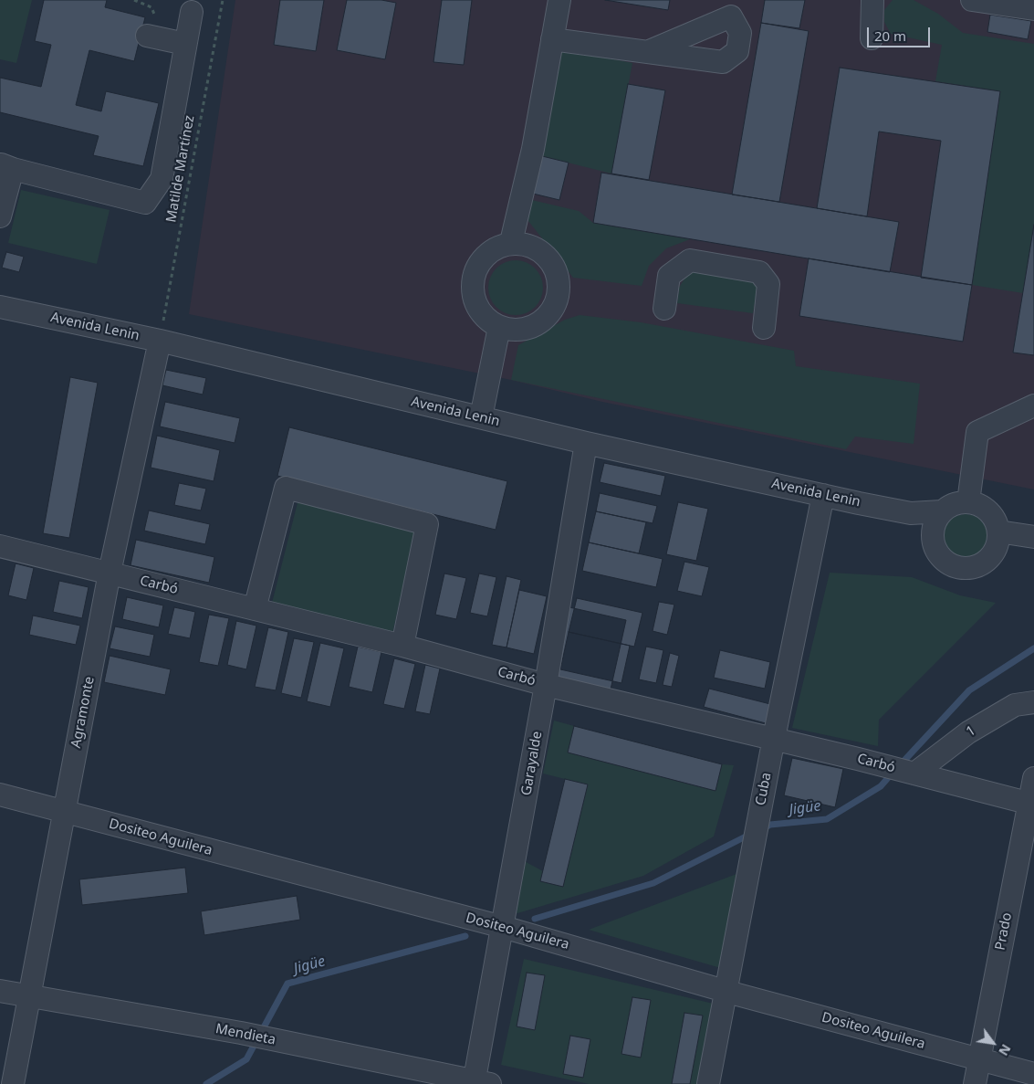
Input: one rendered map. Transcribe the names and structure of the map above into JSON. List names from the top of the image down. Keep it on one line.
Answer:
{"streets":{"street":["Avenida Lenin","Carbó","Agramonte","1","Garayalde","Cuba","Dositeo Aguilera","Prado","Mendieta"],"path":["Matilde Martínez"]},"crossings":[["Matilde Martínez","Avenida Lenin"],["Matilde Martínez","Agramonte"],["Avenida Lenin","Agramonte"],["Avenida Lenin","Garayalde"],["Avenida Lenin","Cuba"],["Carbó","Agramonte"],["Carbó","1"],["Carbó","Garayalde"],["Carbó","Cuba"],["Carbó","Prado"],["Agramonte","Dositeo Aguilera"],["Agramonte","Mendieta"],["Garayalde","Dositeo Aguilera"],["Garayalde","Mendieta"],["Cuba","Dositeo Aguilera"],["Dositeo Aguilera","Prado"]],"water":["Jigüe"],"scale_bar":"20 m","north":"bottom right"}
